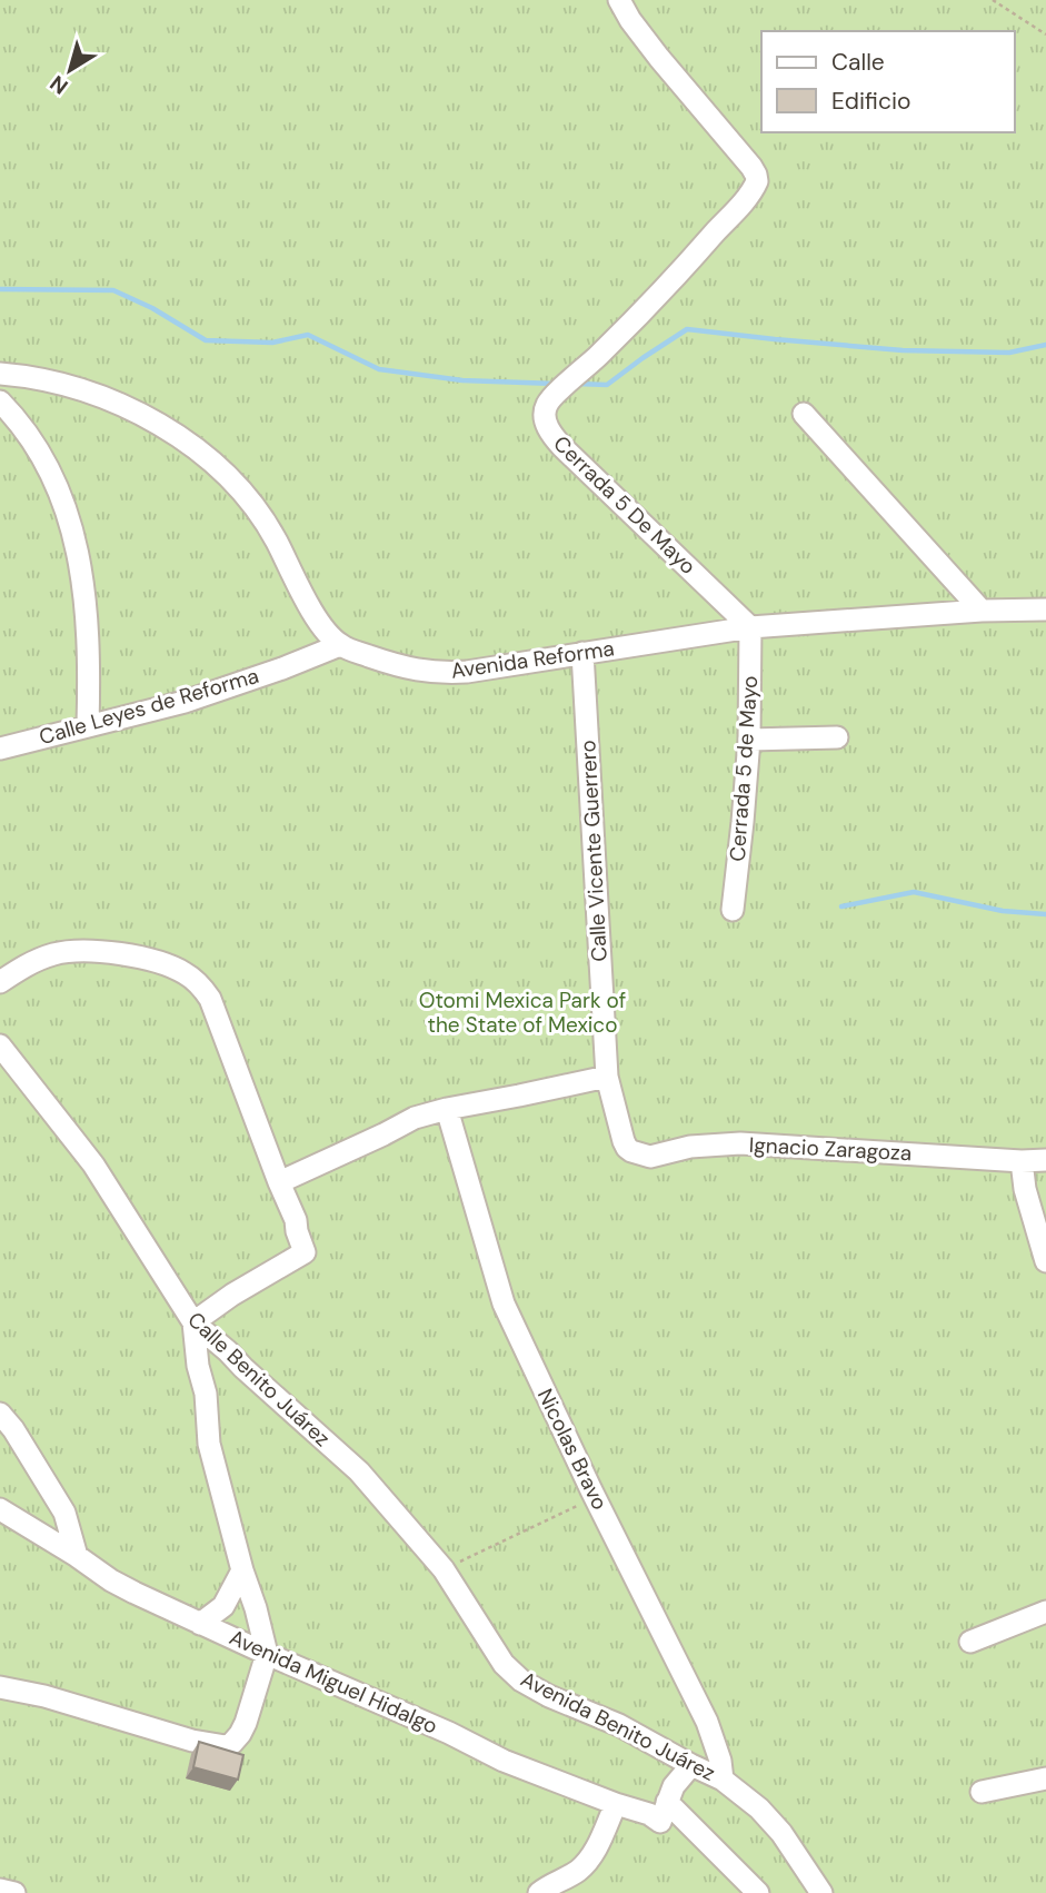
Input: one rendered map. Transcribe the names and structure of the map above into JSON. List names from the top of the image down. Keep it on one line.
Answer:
{"streets":{"street":["Cerrada 5 De Mayo","Avenida Reforma","Calle Leyes de Reforma","Cerrada 5 de Mayo","Calle Vicente Guerrero","Ignacio Zaragoza","Calle Benito Juárez","Nicolas Bravo","Avenida Miguel Hidalgo","Avenida Benito Juárez"]},"crossings":[["Cerrada 5 De Mayo","Avenida Reforma"],["Cerrada 5 De Mayo","Cerrada 5 de Mayo"],["Avenida Reforma","Calle Leyes de Reforma"],["Avenida Reforma","Cerrada 5 de Mayo"],["Avenida Reforma","Calle Vicente Guerrero"],["Calle Vicente Guerrero","Ignacio Zaragoza"],["Calle Benito Juárez","Avenida Benito Juárez"],["Nicolas Bravo","Avenida Benito Juárez"]],"parks":["Otomi Mexica Park of the State of Mexico"],"legend":["Calle","Edificio"],"north":"bottom left"}
